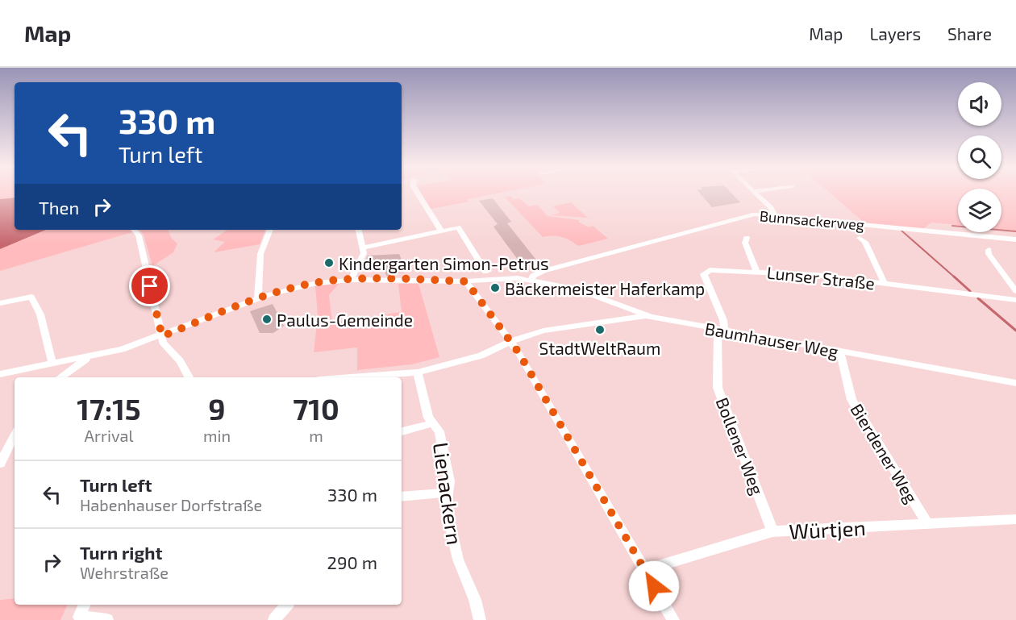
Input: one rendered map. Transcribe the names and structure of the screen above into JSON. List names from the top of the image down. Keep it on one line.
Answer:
{"streets":{"street":["Bunnsackerweg","Lunser Straße","Baumhauser Weg","Bollener Weg","Bierdener Weg","Lienackern","Würtjen"]},"crossings":[["Bunnsackerweg","Baumhauser Weg"],["Lunser Straße","Baumhauser Weg"],["Lunser Straße","Bollener Weg"],["Baumhauser Weg","Bollener Weg"],["Baumhauser Weg","Bierdener Weg"],["Bollener Weg","Würtjen"],["Bierdener Weg","Würtjen"]],"places":["Kindergarten Simon-Petrus","Bäckermeister Haferkamp","Paulus-Gemeinde","StadtWeltRaum"],"page":{"header":"Map","nav":["Map","Layers","Share"],"turn":["330 m","Turn left"],"then":"Then","eta":["17:15","Arrival","9","min","710","m"],"list":[{"name":"Turn left","note":"Habenhauser Dorfstraße","value":"330 m"},{"name":"Turn right","note":"Wehrstraße","value":"290 m"}]}}
